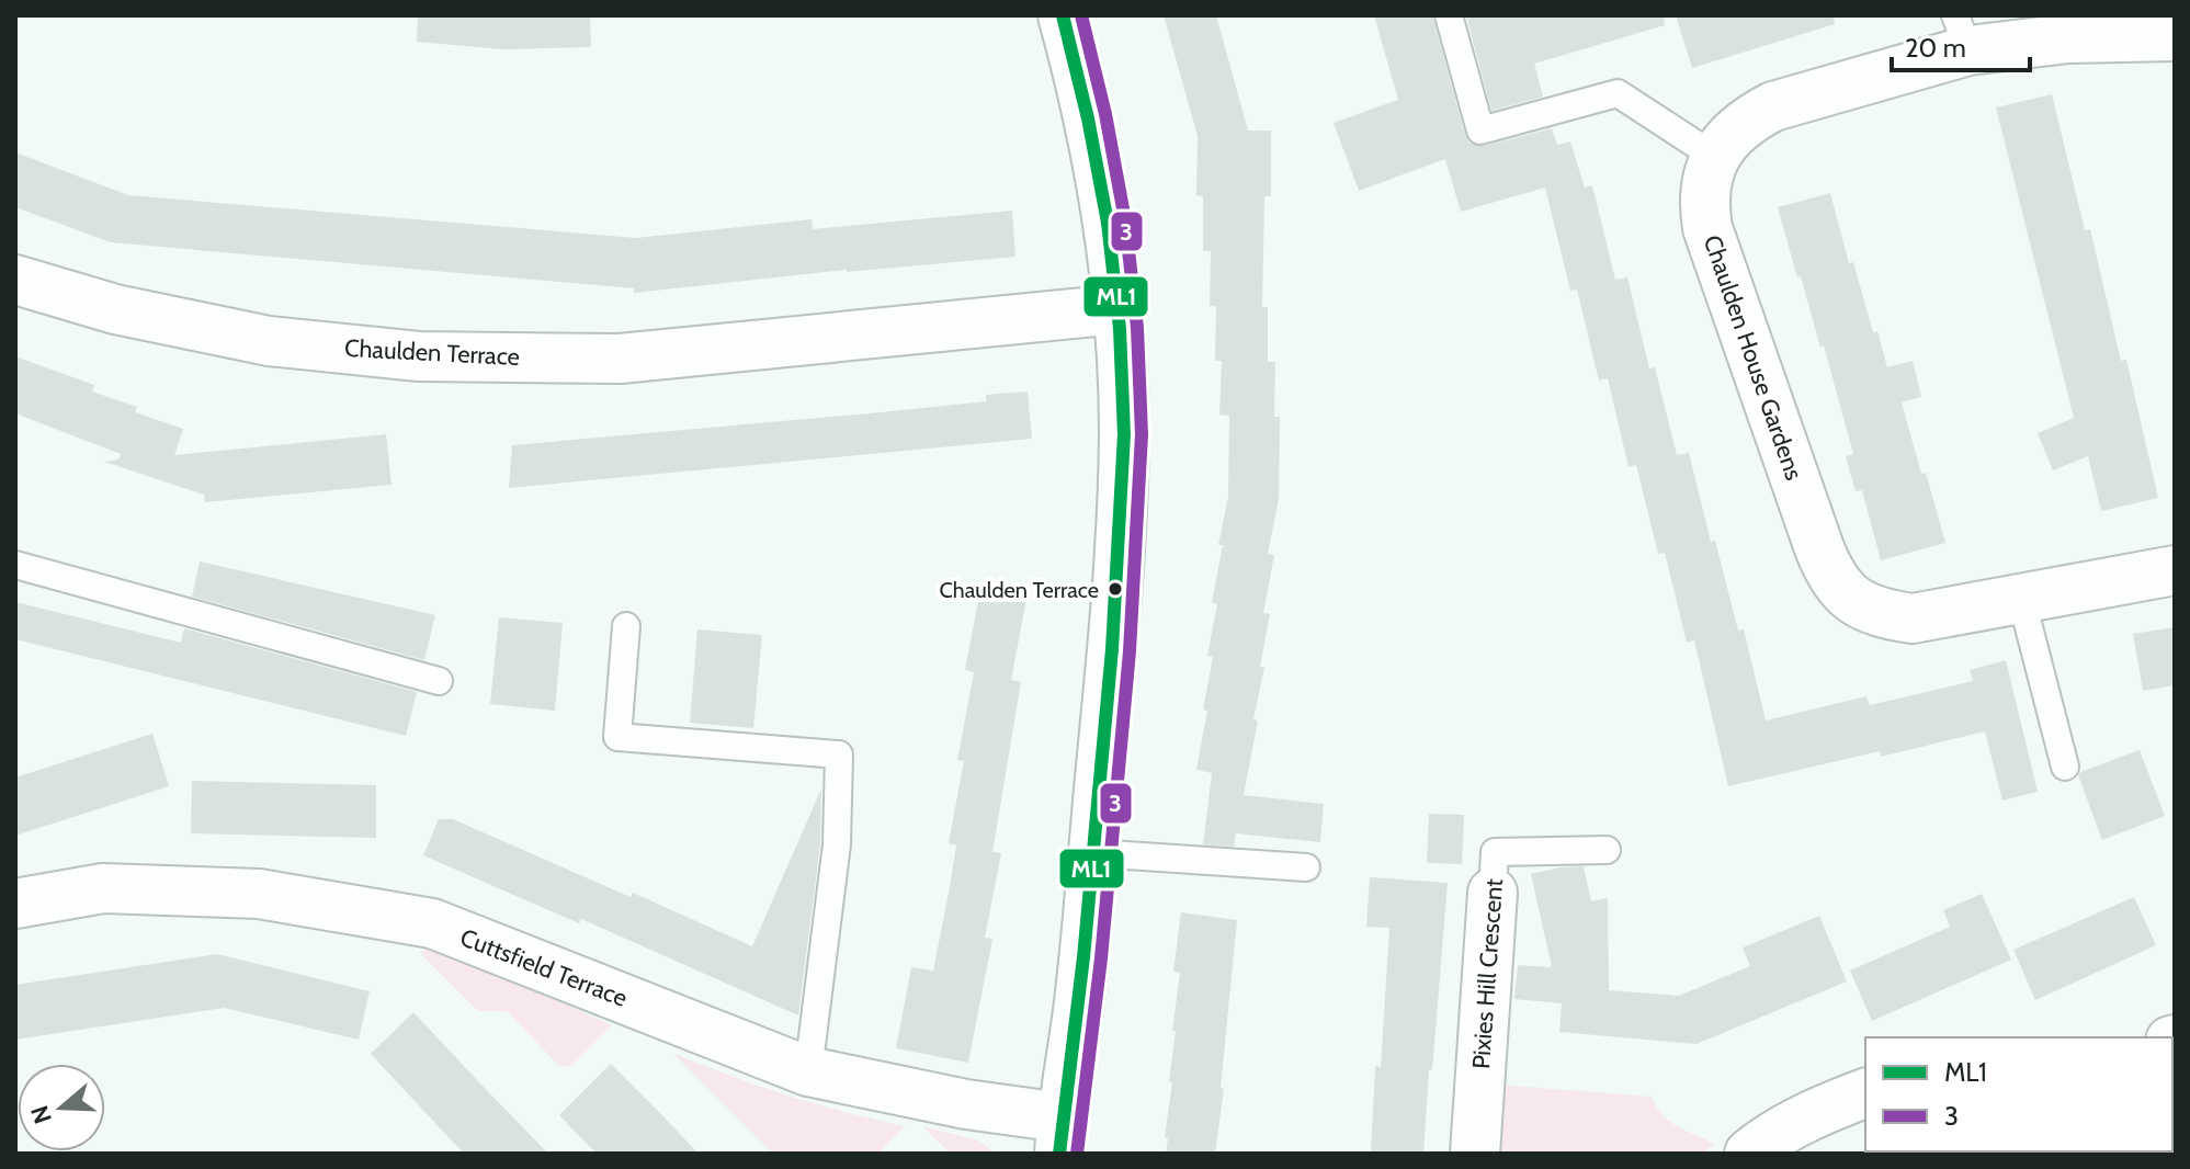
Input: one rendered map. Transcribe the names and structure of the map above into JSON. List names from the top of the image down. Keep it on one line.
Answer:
{"streets":{"street":["Chaulden Terrace","Chaulden House Gardens","Cuttsfield Terrace","Pixies Hill Crescent"]},"places":["Chaulden Terrace"],"lines":["transit line ML1","transit line 3"],"legend":["ML1","3"],"scale_bar":"20 m","north":"left"}
